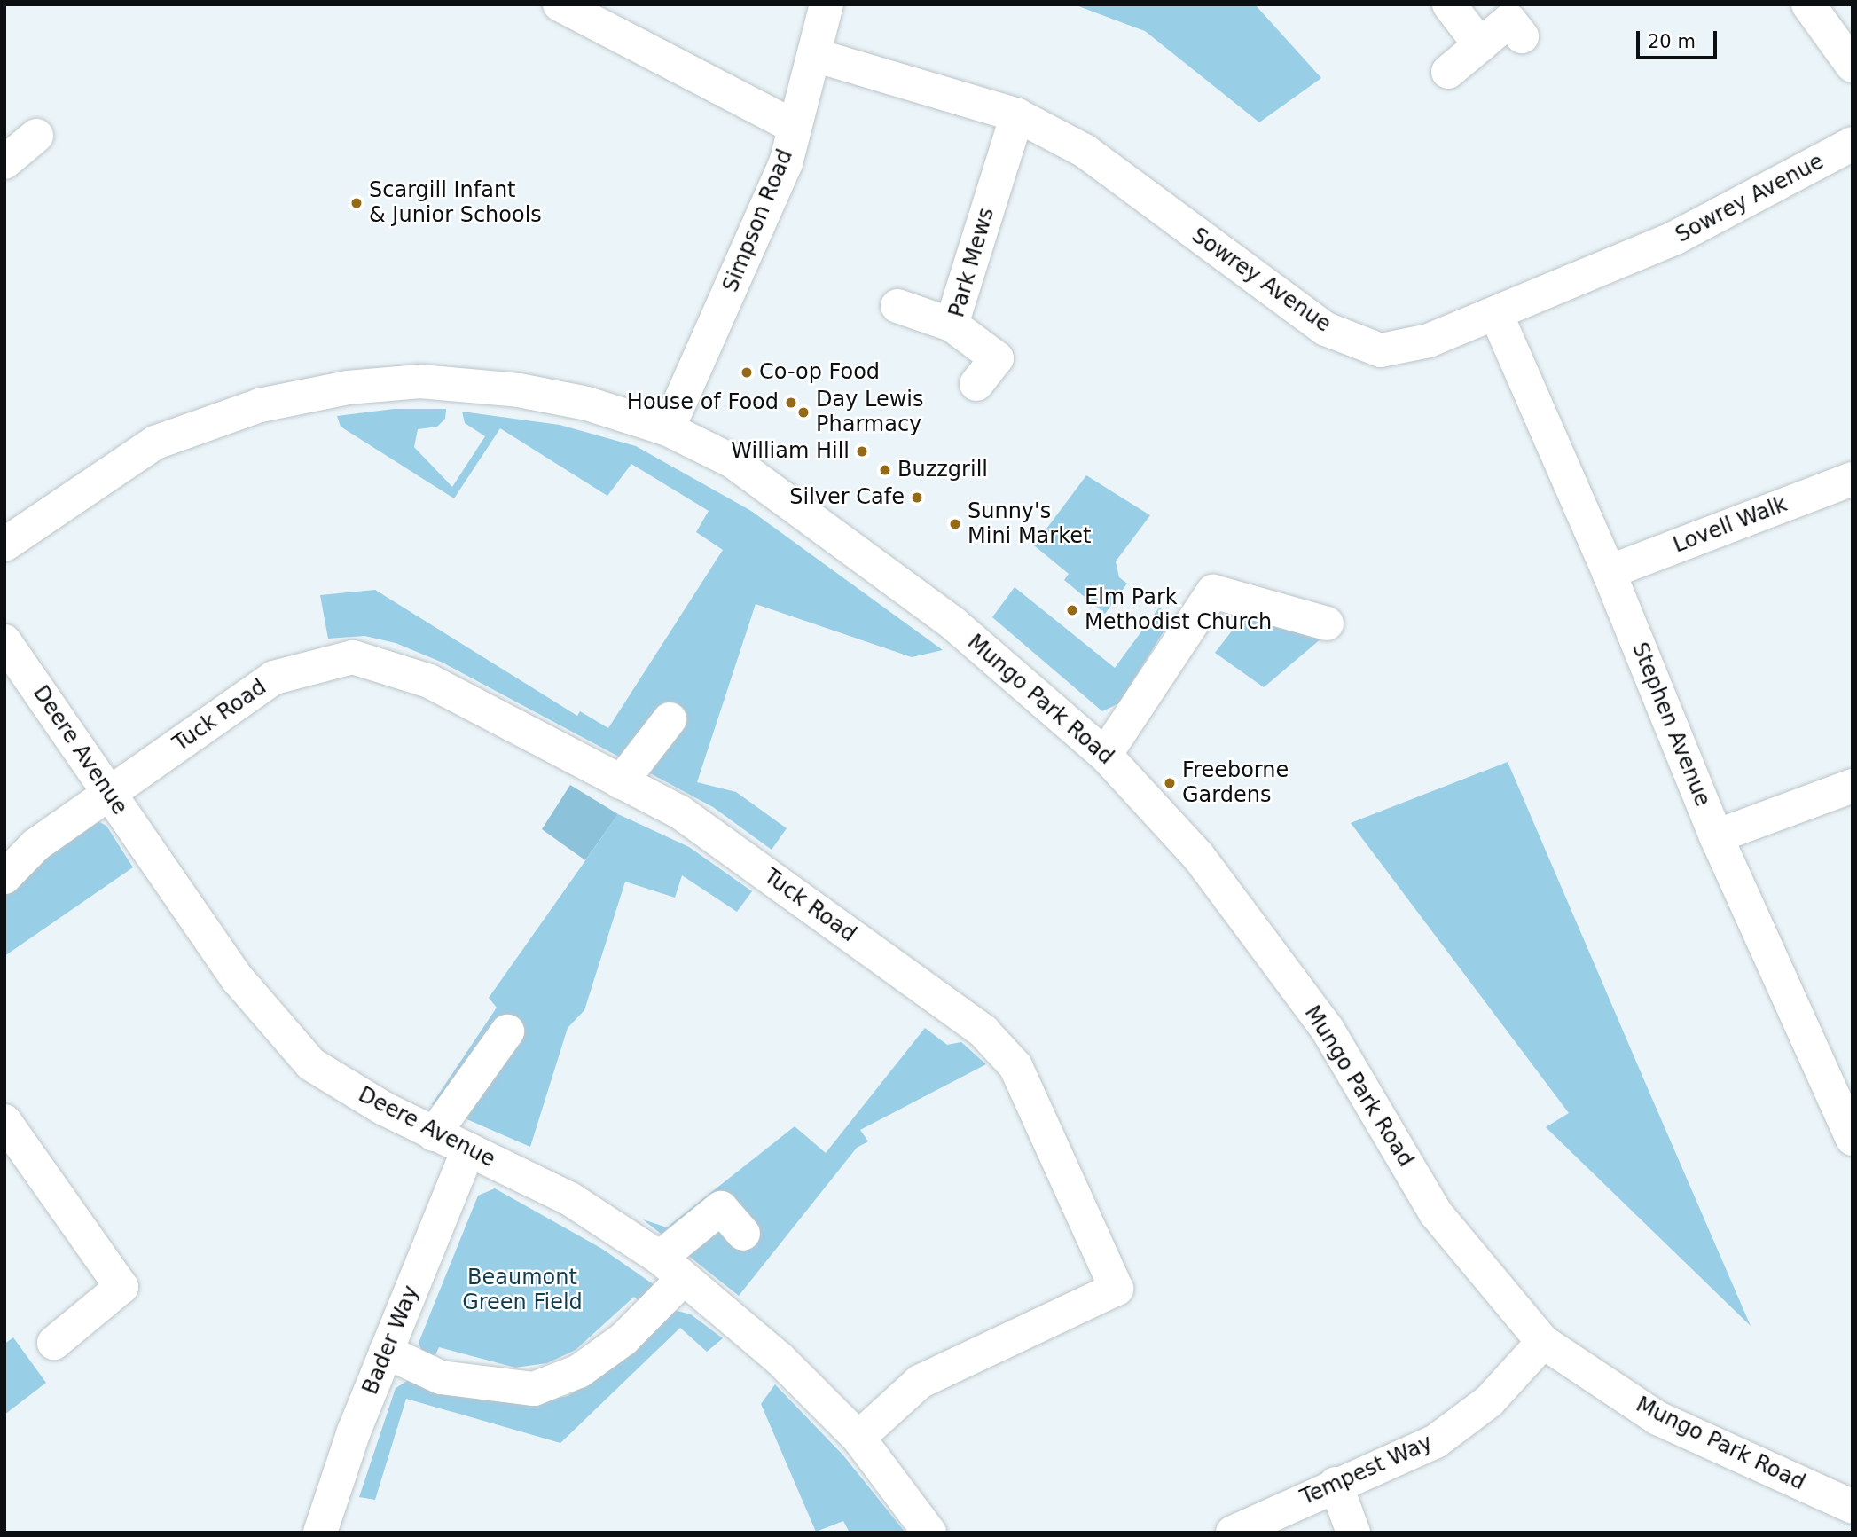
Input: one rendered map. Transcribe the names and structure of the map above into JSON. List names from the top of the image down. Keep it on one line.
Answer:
{"streets":{"street":["Sowrey Avenue","Simpson Road","Park Mews","Lovell Walk","Mungo Park Road","Tuck Road","Stephen Avenue","Deere Avenue","Bader Way","Tempest Way"]},"crossings":[["Sowrey Avenue","Simpson Road"],["Sowrey Avenue","Park Mews"],["Sowrey Avenue","Stephen Avenue"],["Simpson Road","Mungo Park Road"],["Lovell Walk","Stephen Avenue"],["Mungo Park Road","Tempest Way"],["Tuck Road","Deere Avenue"],["Deere Avenue","Bader Way"]],"parks":["Beaumont Green Field"],"places":["Scargill Infant & Junior Schools","Co-op Food","House of Food","Day Lewis Pharmacy","William Hill","Buzzgrill","Silver Cafe","Sunny's Mini Market","Elm Park Methodist Church","Freeborne Gardens"],"scale_bar":"20 m"}
